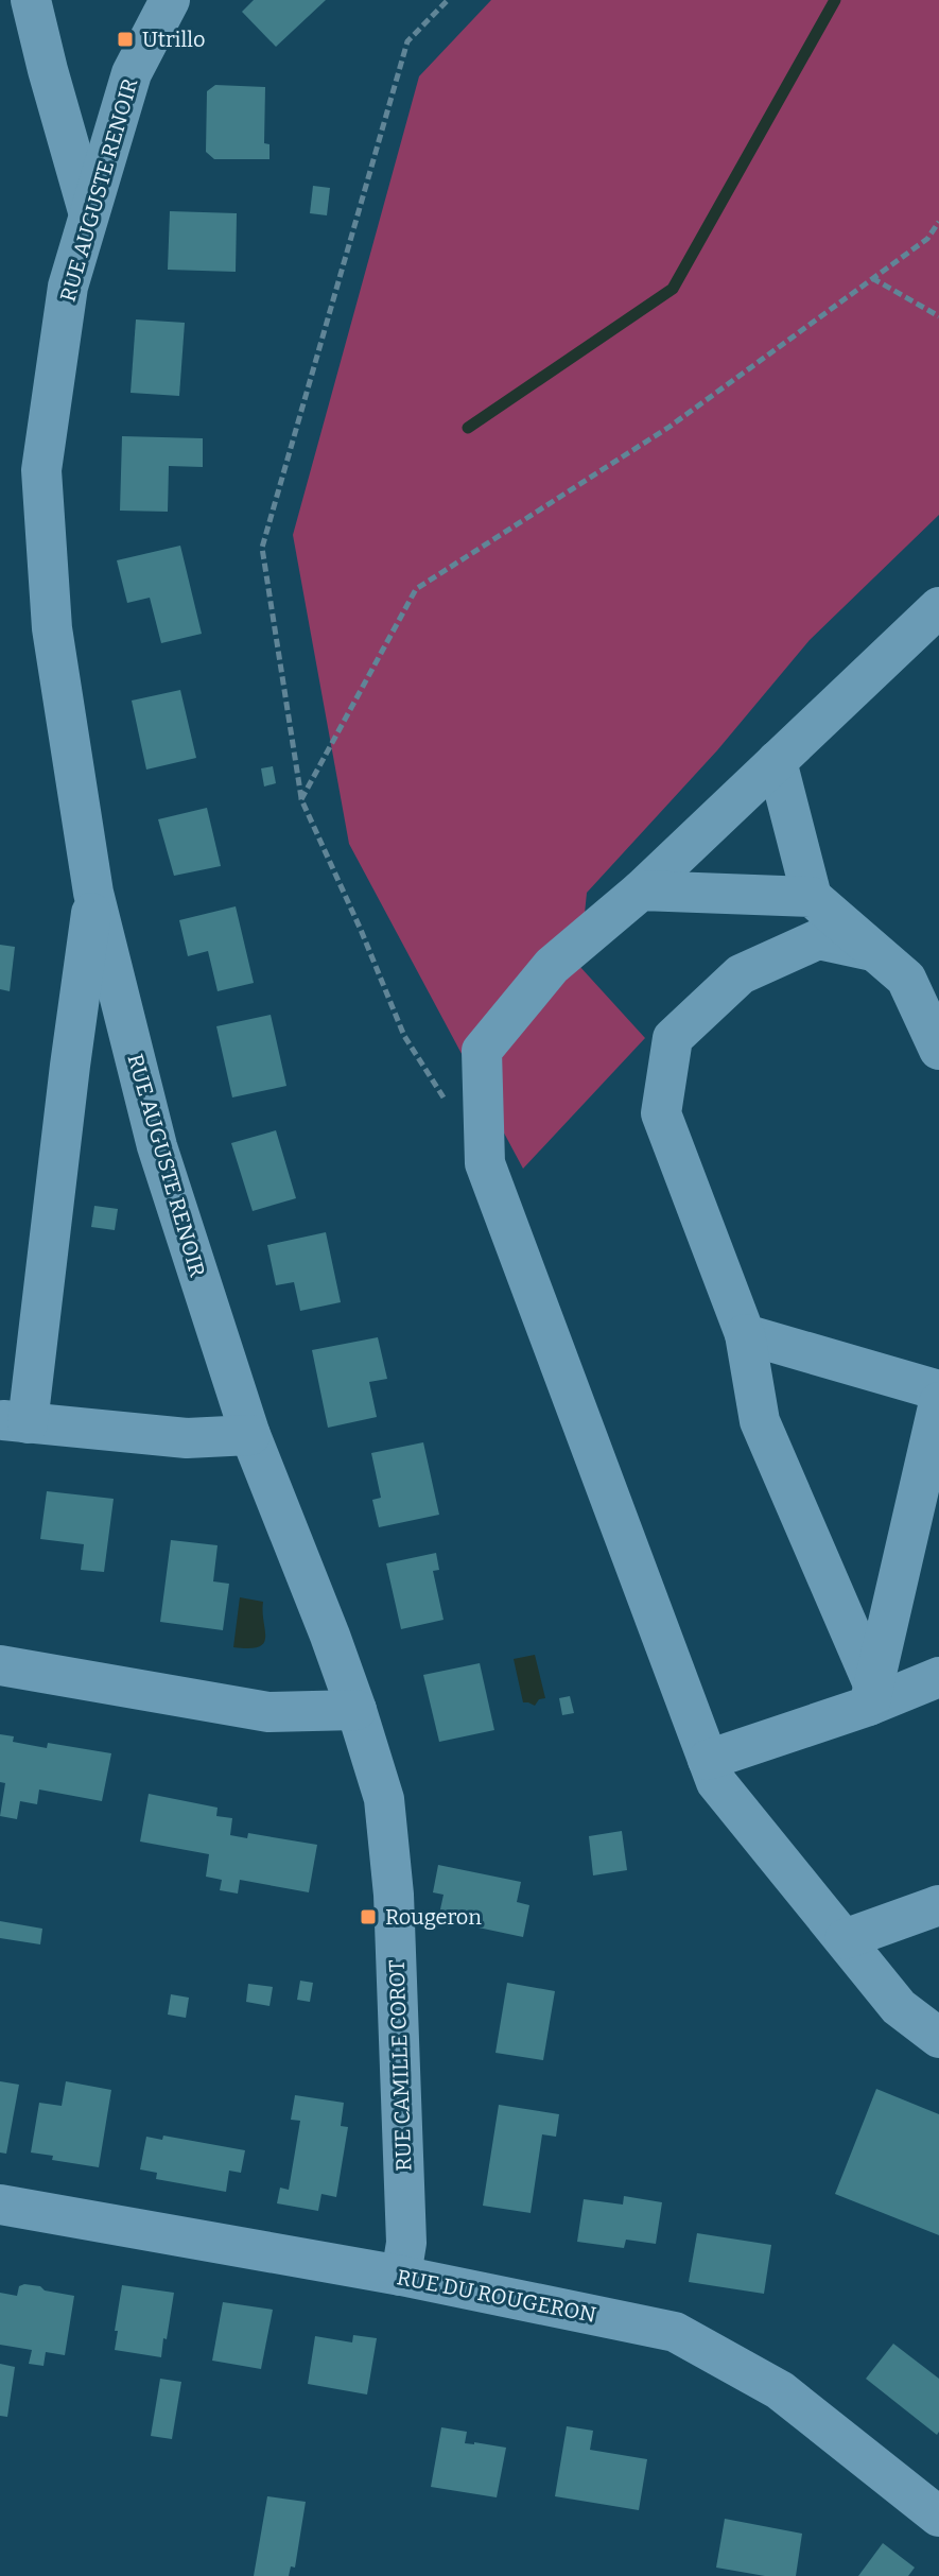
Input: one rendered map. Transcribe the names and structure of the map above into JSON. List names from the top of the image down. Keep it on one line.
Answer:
{"streets":{"street":["RUE AUGUSTE RENOIR","RUE CAMILLE COROT","RUE DU ROUGERON"]},"crossings":[["RUE AUGUSTE RENOIR","RUE CAMILLE COROT"],["RUE CAMILLE COROT","RUE DU ROUGERON"]],"places":{"transit":["Utrillo","Rougeron"]}}
